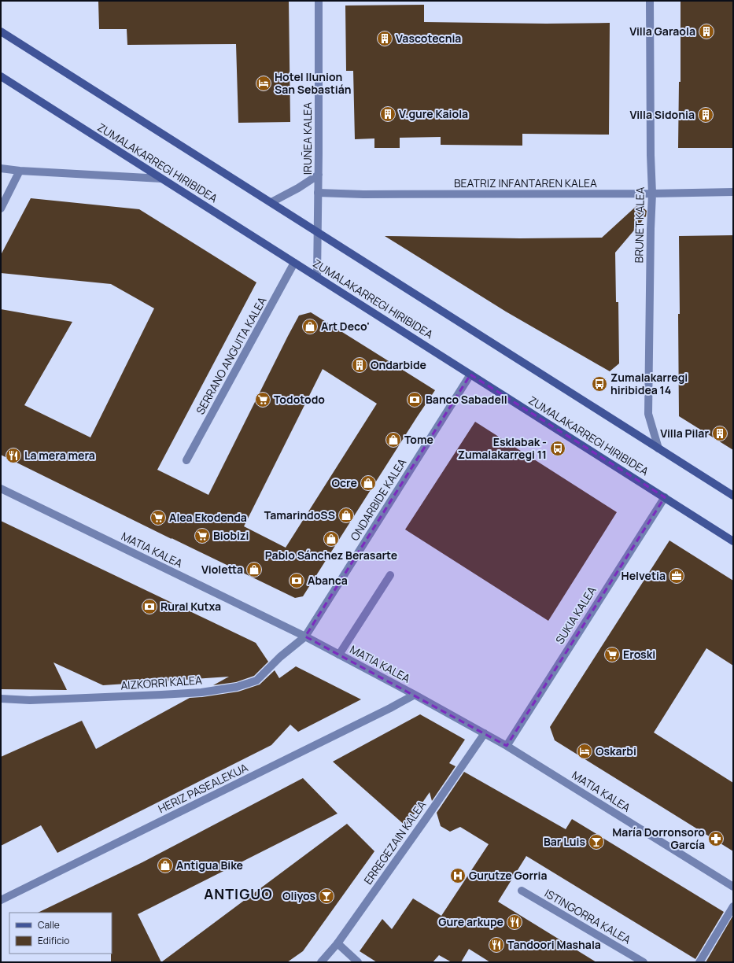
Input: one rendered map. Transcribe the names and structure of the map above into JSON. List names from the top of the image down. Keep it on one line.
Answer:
{"streets":{"main road":["ZUMALAKARREGI HIRIBIDEA"],"street":["IRUÑEA KALEA","BEATRIZ INFANTAREN KALEA","BRUNET KALEA","SERRANO ANGUITA KALEA","ONDARBIDE KALEA","MATIA KALEA","SUKIA KALEA","AIZKORRI KALEA","HERIZ PASEALEKUA","ERREGEZAIN KALEA","ISTINGORRA KALEA"]},"crossings":[["IRUÑEA KALEA","ZUMALAKARREGI HIRIBIDEA"],["IRUÑEA KALEA","BEATRIZ INFANTAREN KALEA"],["ZUMALAKARREGI HIRIBIDEA","SERRANO ANGUITA KALEA"],["ZUMALAKARREGI HIRIBIDEA","ONDARBIDE KALEA"],["ZUMALAKARREGI HIRIBIDEA","SUKIA KALEA"],["BEATRIZ INFANTAREN KALEA","BRUNET KALEA"],["ONDARBIDE KALEA","MATIA KALEA"],["ONDARBIDE KALEA","AIZKORRI KALEA"],["MATIA KALEA","SUKIA KALEA"],["MATIA KALEA","AIZKORRI KALEA"],["MATIA KALEA","HERIZ PASEALEKUA"],["MATIA KALEA","ERREGEZAIN KALEA"]],"districts":["ANTIGUO"],"places":{"building":["Villa Garaola","Vascotecnia","V.gure Kaiola","Villa Sidonia","Ondarbide","Villa Pilar"],"hotel":["Hotel Ilunion San Sebastián","Oskarbi"],"shop":["Art Deco'","Tome","Ocre","TamarindoSS","Pablo Sánchez Berasarte","Violetta","Antigua Bike"],"bus stop":["Zumalakarregi hiribidea 14","Esklabak - Zumalakarregi 11"],"supermarket":["Todotodo","Alea Ekodenda","Biobizi","Eroski"],"bank":["Banco Sabadell","Abanca","Rural Kutxa"],"restaurant":["La mera mera","Gure arkupe","Tandoori Mashala"],"office":["Helvetia"],"pharmacy":["María Dorronsoro García"],"bar":["Bar Luis","Oliyos"],"hospital":["Gurutze Gorria"]},"legend":["Calle","Edificio"]}
